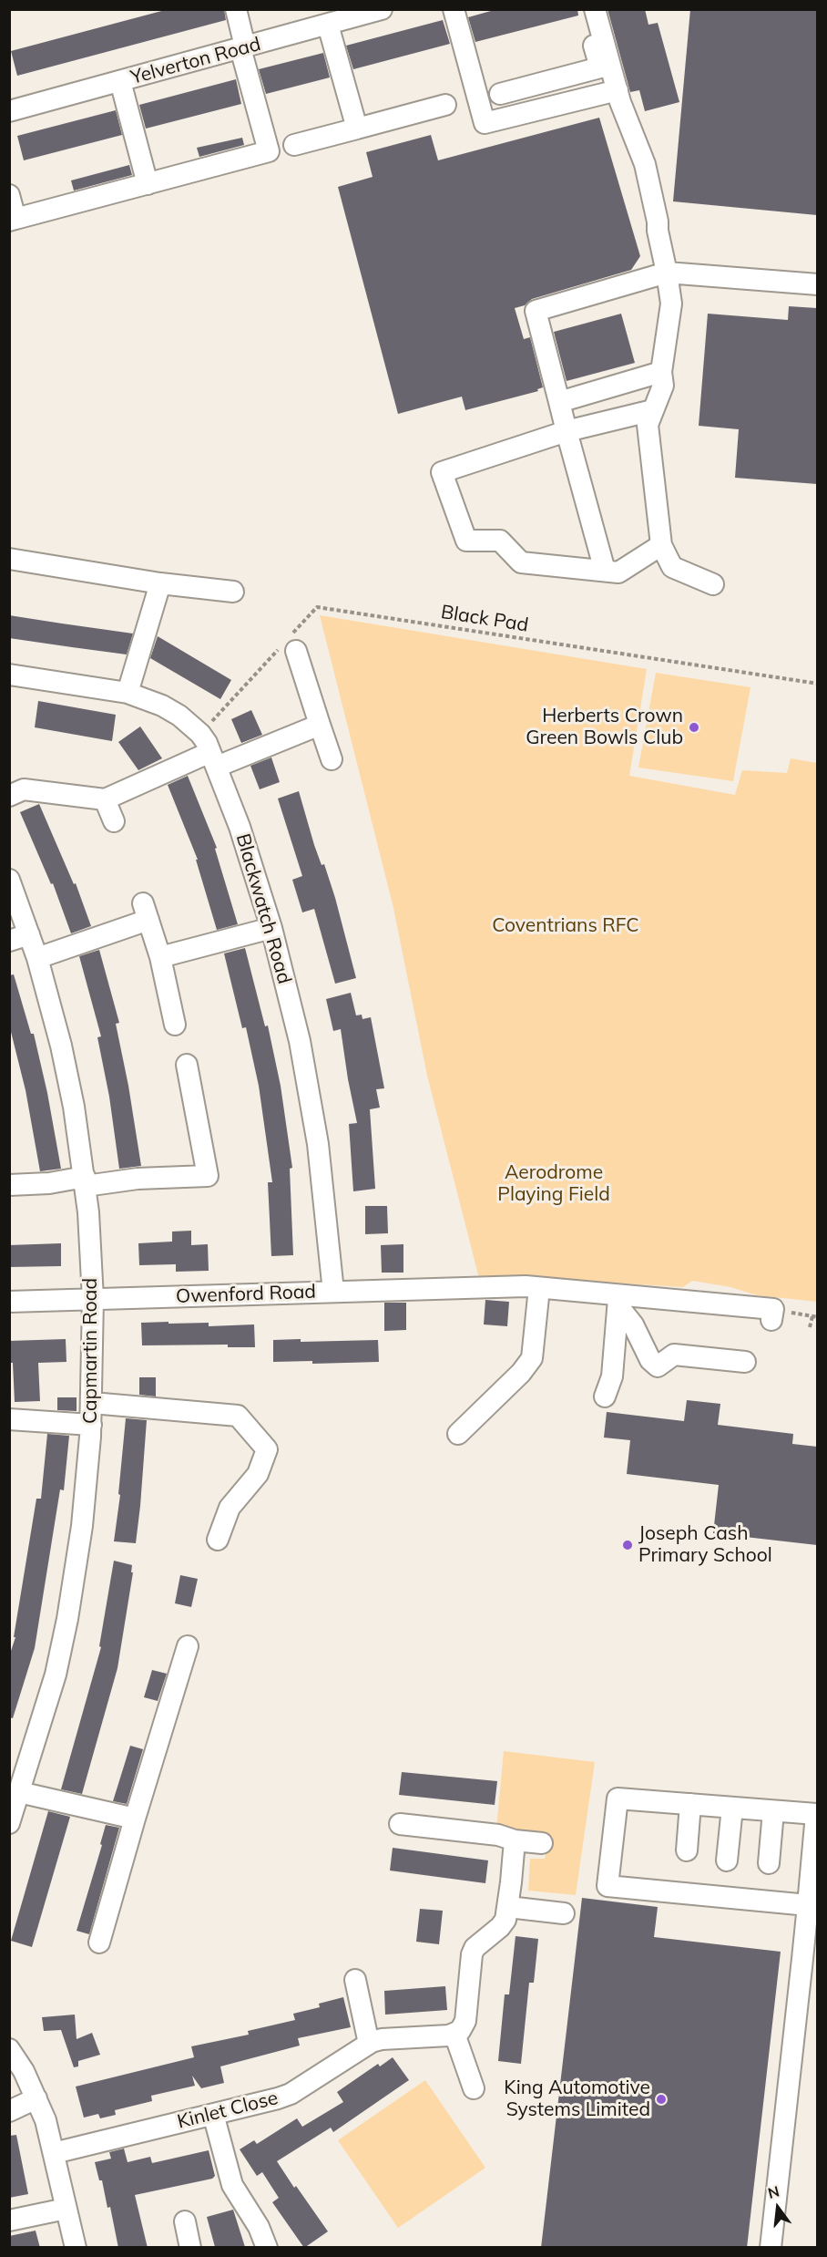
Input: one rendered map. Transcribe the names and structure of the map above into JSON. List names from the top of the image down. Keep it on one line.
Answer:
{"streets":{"street":["Yelverton Road","Blackwatch Road","Owenford Road","Capmartin Road","Kinlet Close"],"path":["Black Pad"]},"crossings":[["Black Pad","Blackwatch Road"],["Blackwatch Road","Owenford Road"],["Owenford Road","Capmartin Road"]],"parks":["Coventrians RFC","Aerodrome Playing Field"],"places":["Herberts Crown Green Bowls Club","Joseph Cash Primary School","King Automotive Systems Limited"],"north":"top"}
